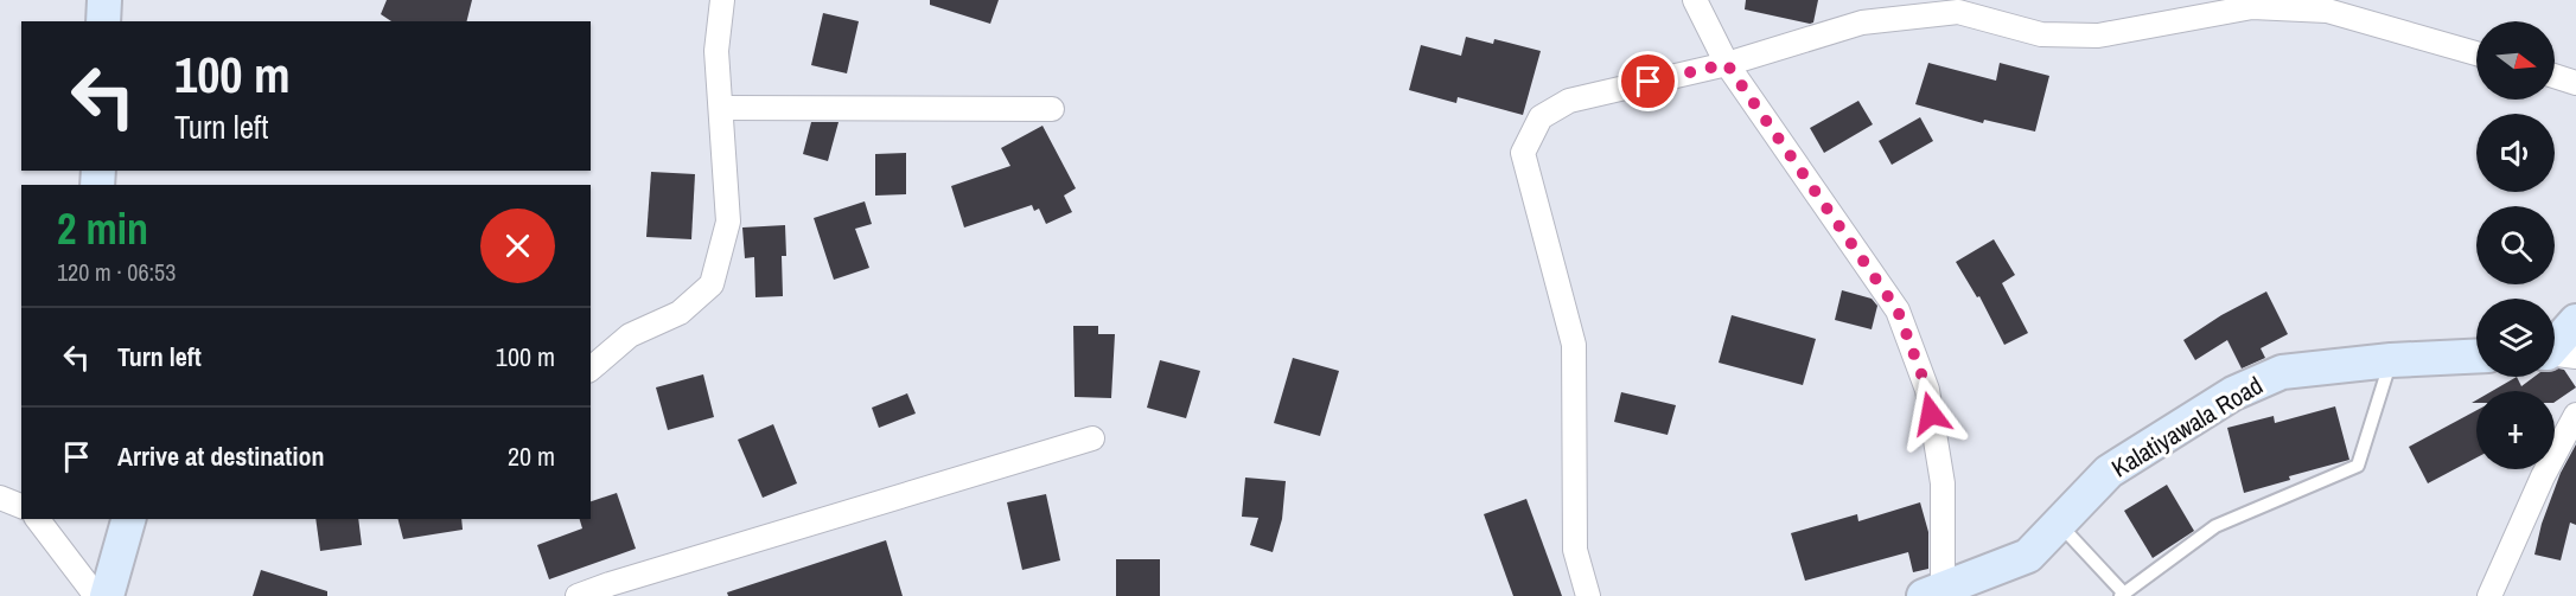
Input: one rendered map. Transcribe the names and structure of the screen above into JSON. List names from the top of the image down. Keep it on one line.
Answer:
{"streets":{"street":["Kalatiyawala Road"]},"north":"right","page":{"map_buttons":"+","turn":["100 m","Turn left"],"heading":["2 min","120 m · 06:53"],"list":[{"name":"Turn left","value":"100 m"},{"name":"Arrive at destination","value":"20 m"}]}}
